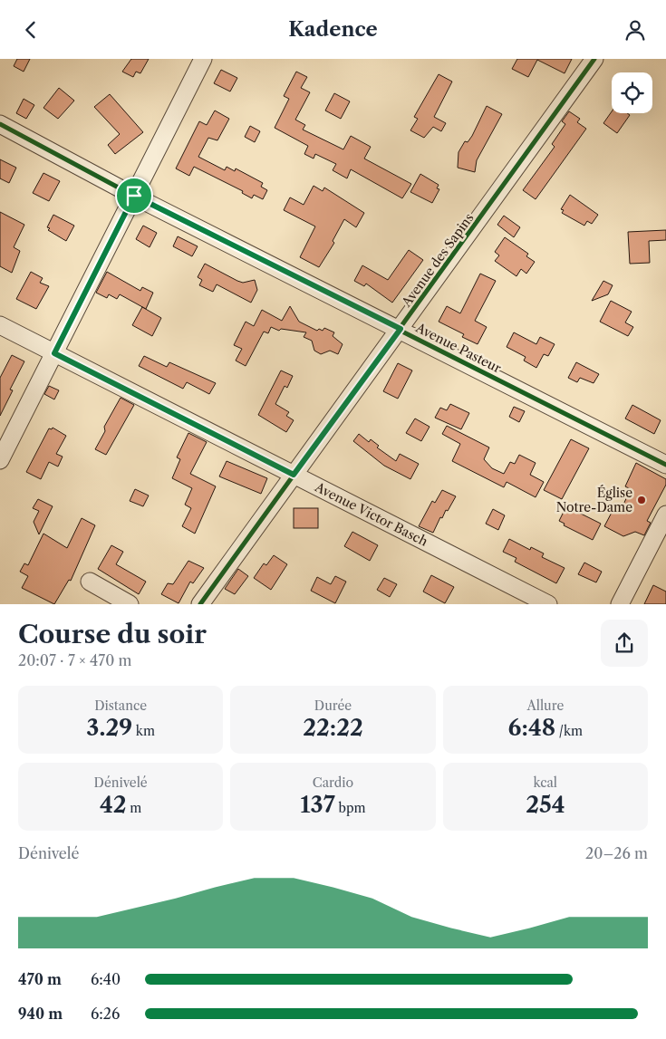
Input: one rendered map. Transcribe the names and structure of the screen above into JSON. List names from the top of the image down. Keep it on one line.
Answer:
{"streets":{"street":["Avenue des Sapins","Avenue Pasteur","Avenue Victor Basch"]},"crossings":[["Avenue des Sapins","Avenue Pasteur"],["Avenue des Sapins","Avenue Victor Basch"]],"places":["Église Notre-Dame"],"page":{"header":"Kadence","heading":["Course du soir","20:07 · 7 × 470 m"],"stats":[["Distance","3.29 km"],["Durée","22:22"],["Allure","6:48 /km"],["Dénivelé","42 m"],["Cardio","137 bpm"],["kcal","254"]],"chart":["Dénivelé","20–26 m"],"list":[{"name":"470 m","note":"6:40"},{"name":"940 m","note":"6:26"}]}}
